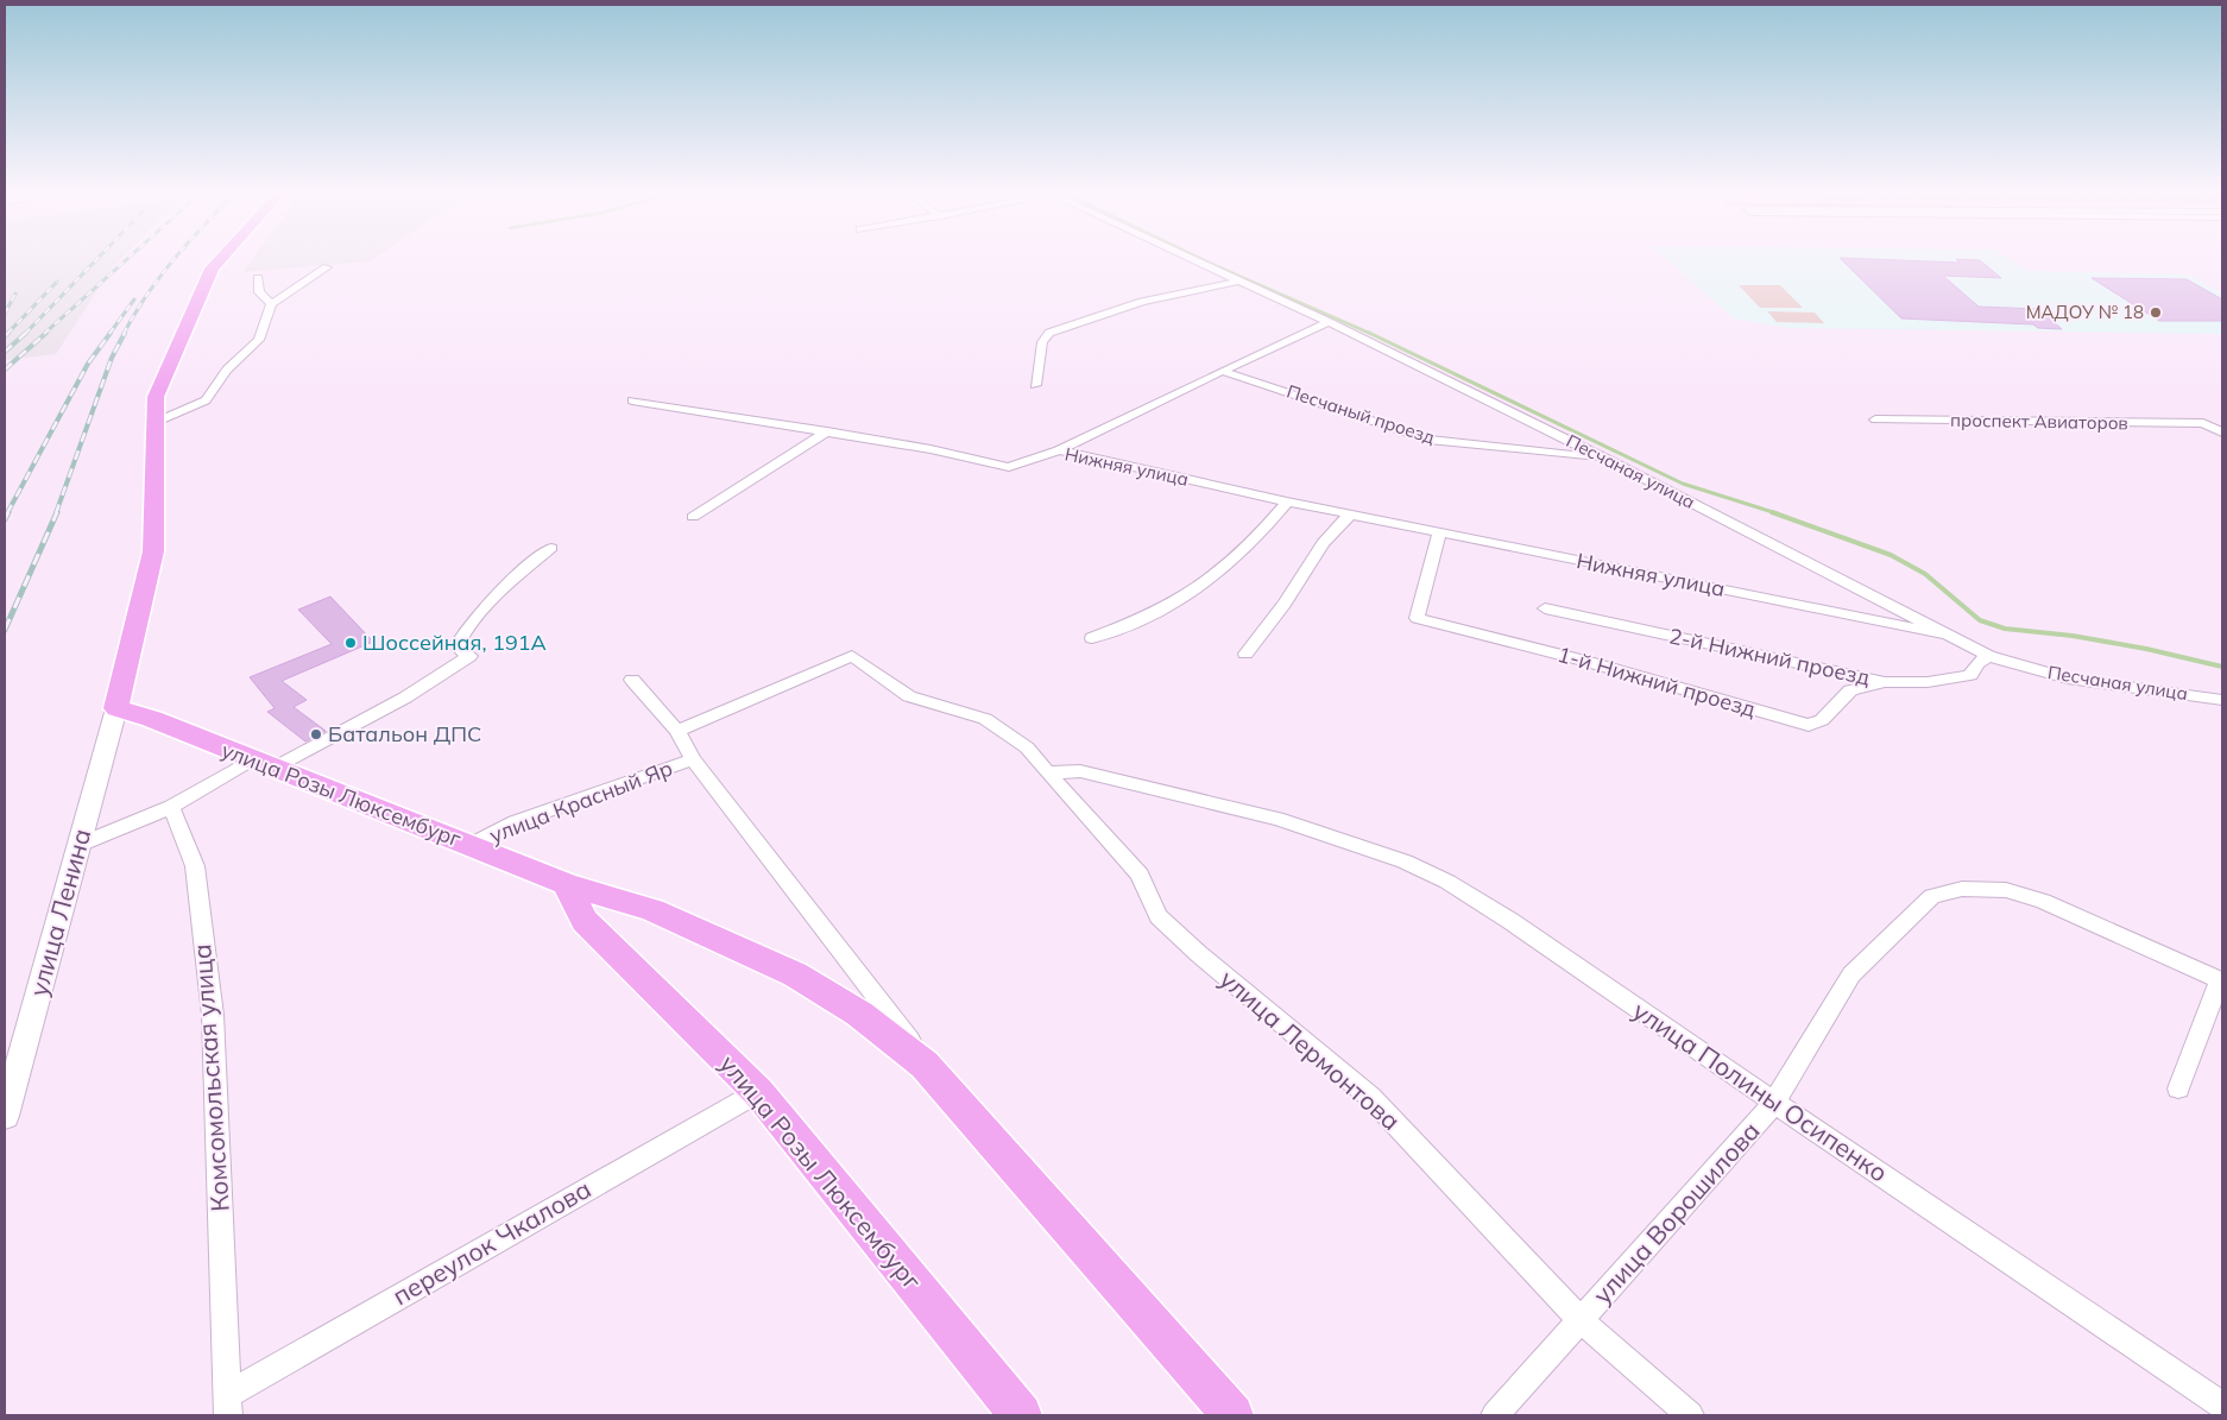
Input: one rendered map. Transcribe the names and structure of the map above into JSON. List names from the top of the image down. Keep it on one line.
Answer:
{"streets":{"main road":["улица Розы Люксембург"],"street":["Песчаный проезд","проспект Авиаторов","Нижняя улица","Песчаная улица","2-й Нижний проезд","1-й Нижний проезд","улица Красный Яр","улица Ленина","улица Лермонтова","Комсомольская улица","улица Полины Осипенко","улица Ворошилова","переулок Чкалова"]},"crossings":[["Песчаный проезд","Песчаная улица"],["Нижняя улица","Песчаная улица"],["Нижняя улица","1-й Нижний проезд"],["Песчаная улица","2-й Нижний проезд"],["2-й Нижний проезд","1-й Нижний проезд"],["улица Розы Люксембург","улица Красный Яр"],["улица Розы Люксембург","улица Ленина"],["улица Розы Люксембург","переулок Чкалова"],["улица Красный Яр","улица Лермонтова"],["улица Красный Яр","улица Полины Осипенко"],["улица Лермонтова","улица Полины Осипенко"],["улица Лермонтова","улица Ворошилова"],["Комсомольская улица","переулок Чкалова"],["улица Полины Осипенко","улица Ворошилова"]],"places":["МАДОУ № 18","Шоссейная, 191А","Батальон ДПС"]}
